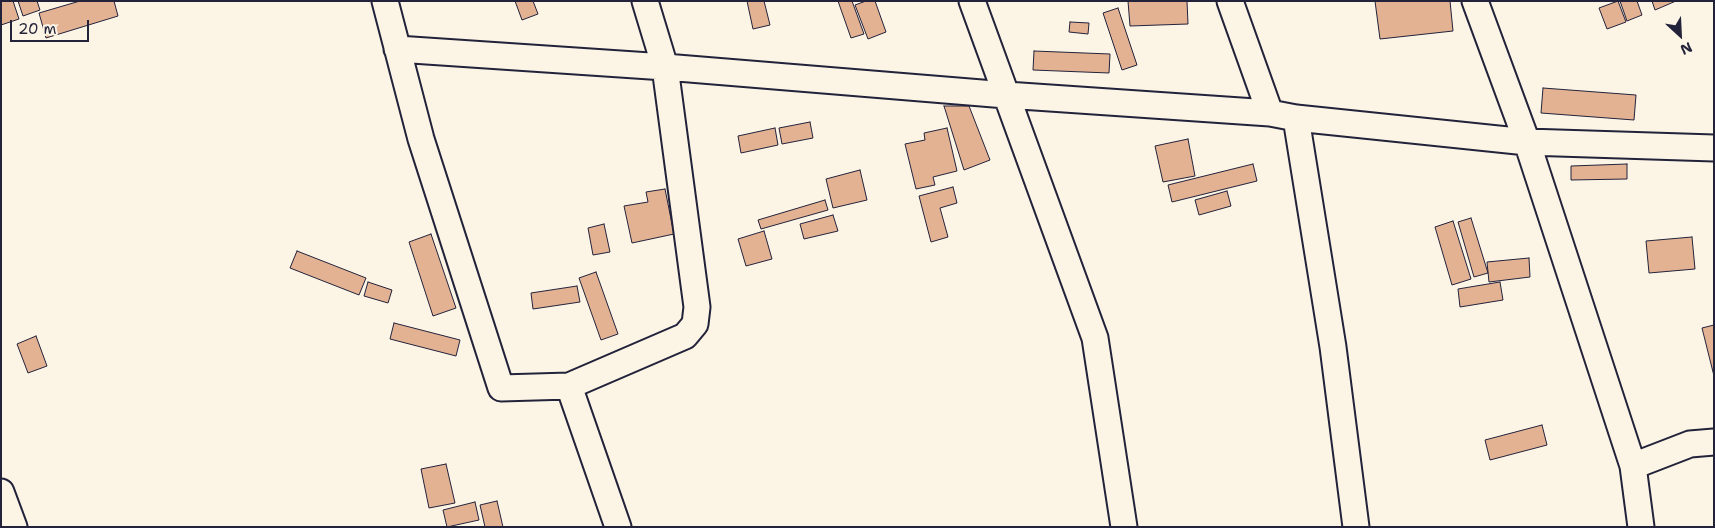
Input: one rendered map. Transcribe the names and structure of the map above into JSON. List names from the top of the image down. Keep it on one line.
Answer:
{"scale_bar":"20 m","north":"bottom right"}
